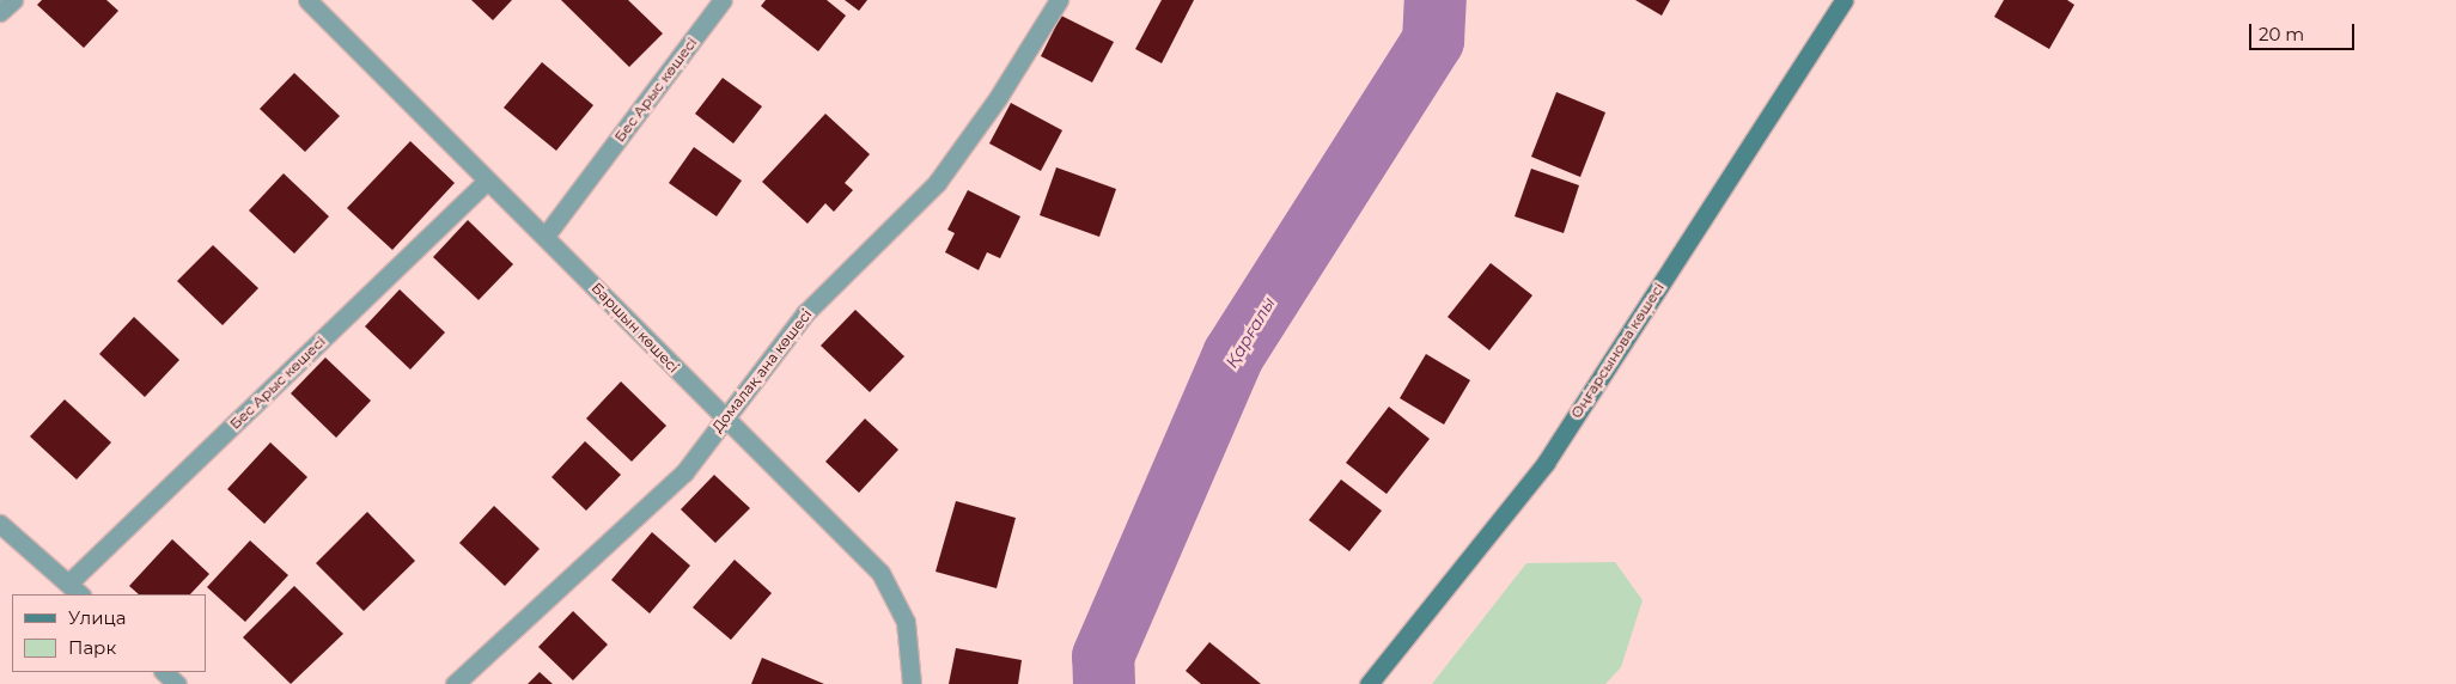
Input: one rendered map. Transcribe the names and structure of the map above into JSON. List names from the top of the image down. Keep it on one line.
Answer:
{"streets":{"main road":["Оңғарсынова көшесі"],"street":["Бес Арыс көшесі","Баршын көшесі","Домалақ ана көшесі"]},"crossings":[["Бес Арыс көшесі","Баршын көшесі"],["Баршын көшесі","Домалақ ана көшесі"]],"water":["Қарғалы"],"legend":["Улица","Парк"],"scale_bar":"20 m"}
